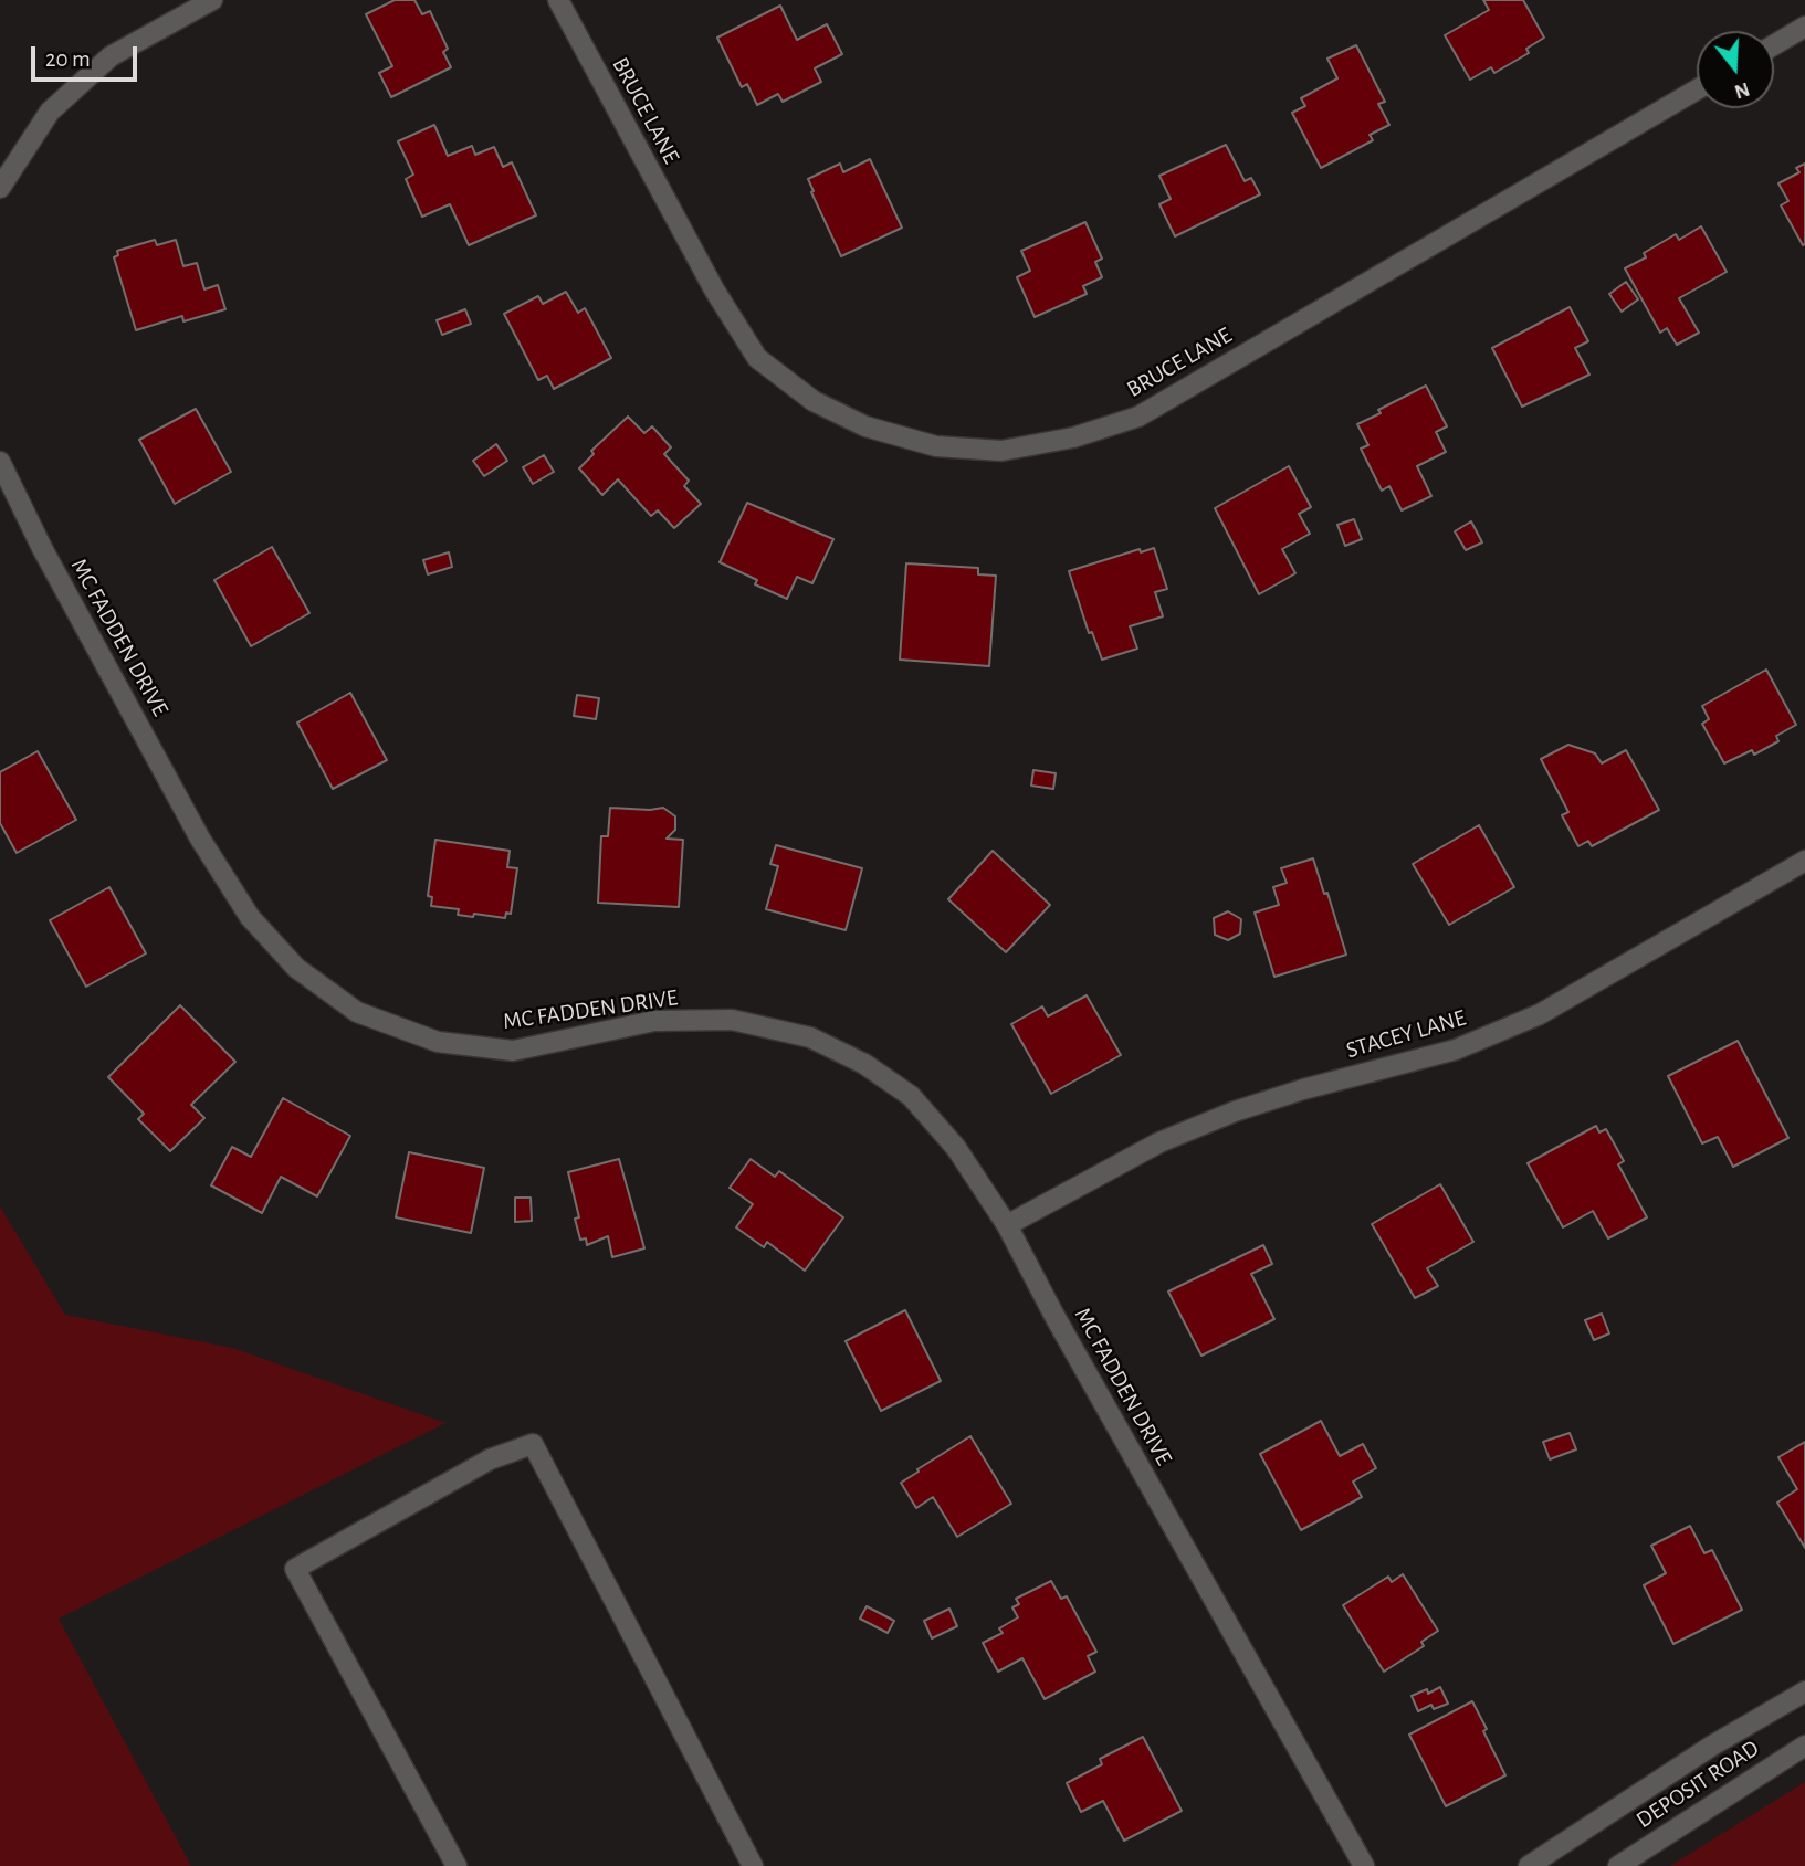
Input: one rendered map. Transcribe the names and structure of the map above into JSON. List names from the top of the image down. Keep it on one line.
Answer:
{"streets":{"street":["BRUCE LANE","MC FADDEN DRIVE","STACEY LANE","DEPOSIT ROAD"]},"crossings":[["MC FADDEN DRIVE","STACEY LANE"]],"scale_bar":"20 m","north":"bottom"}
